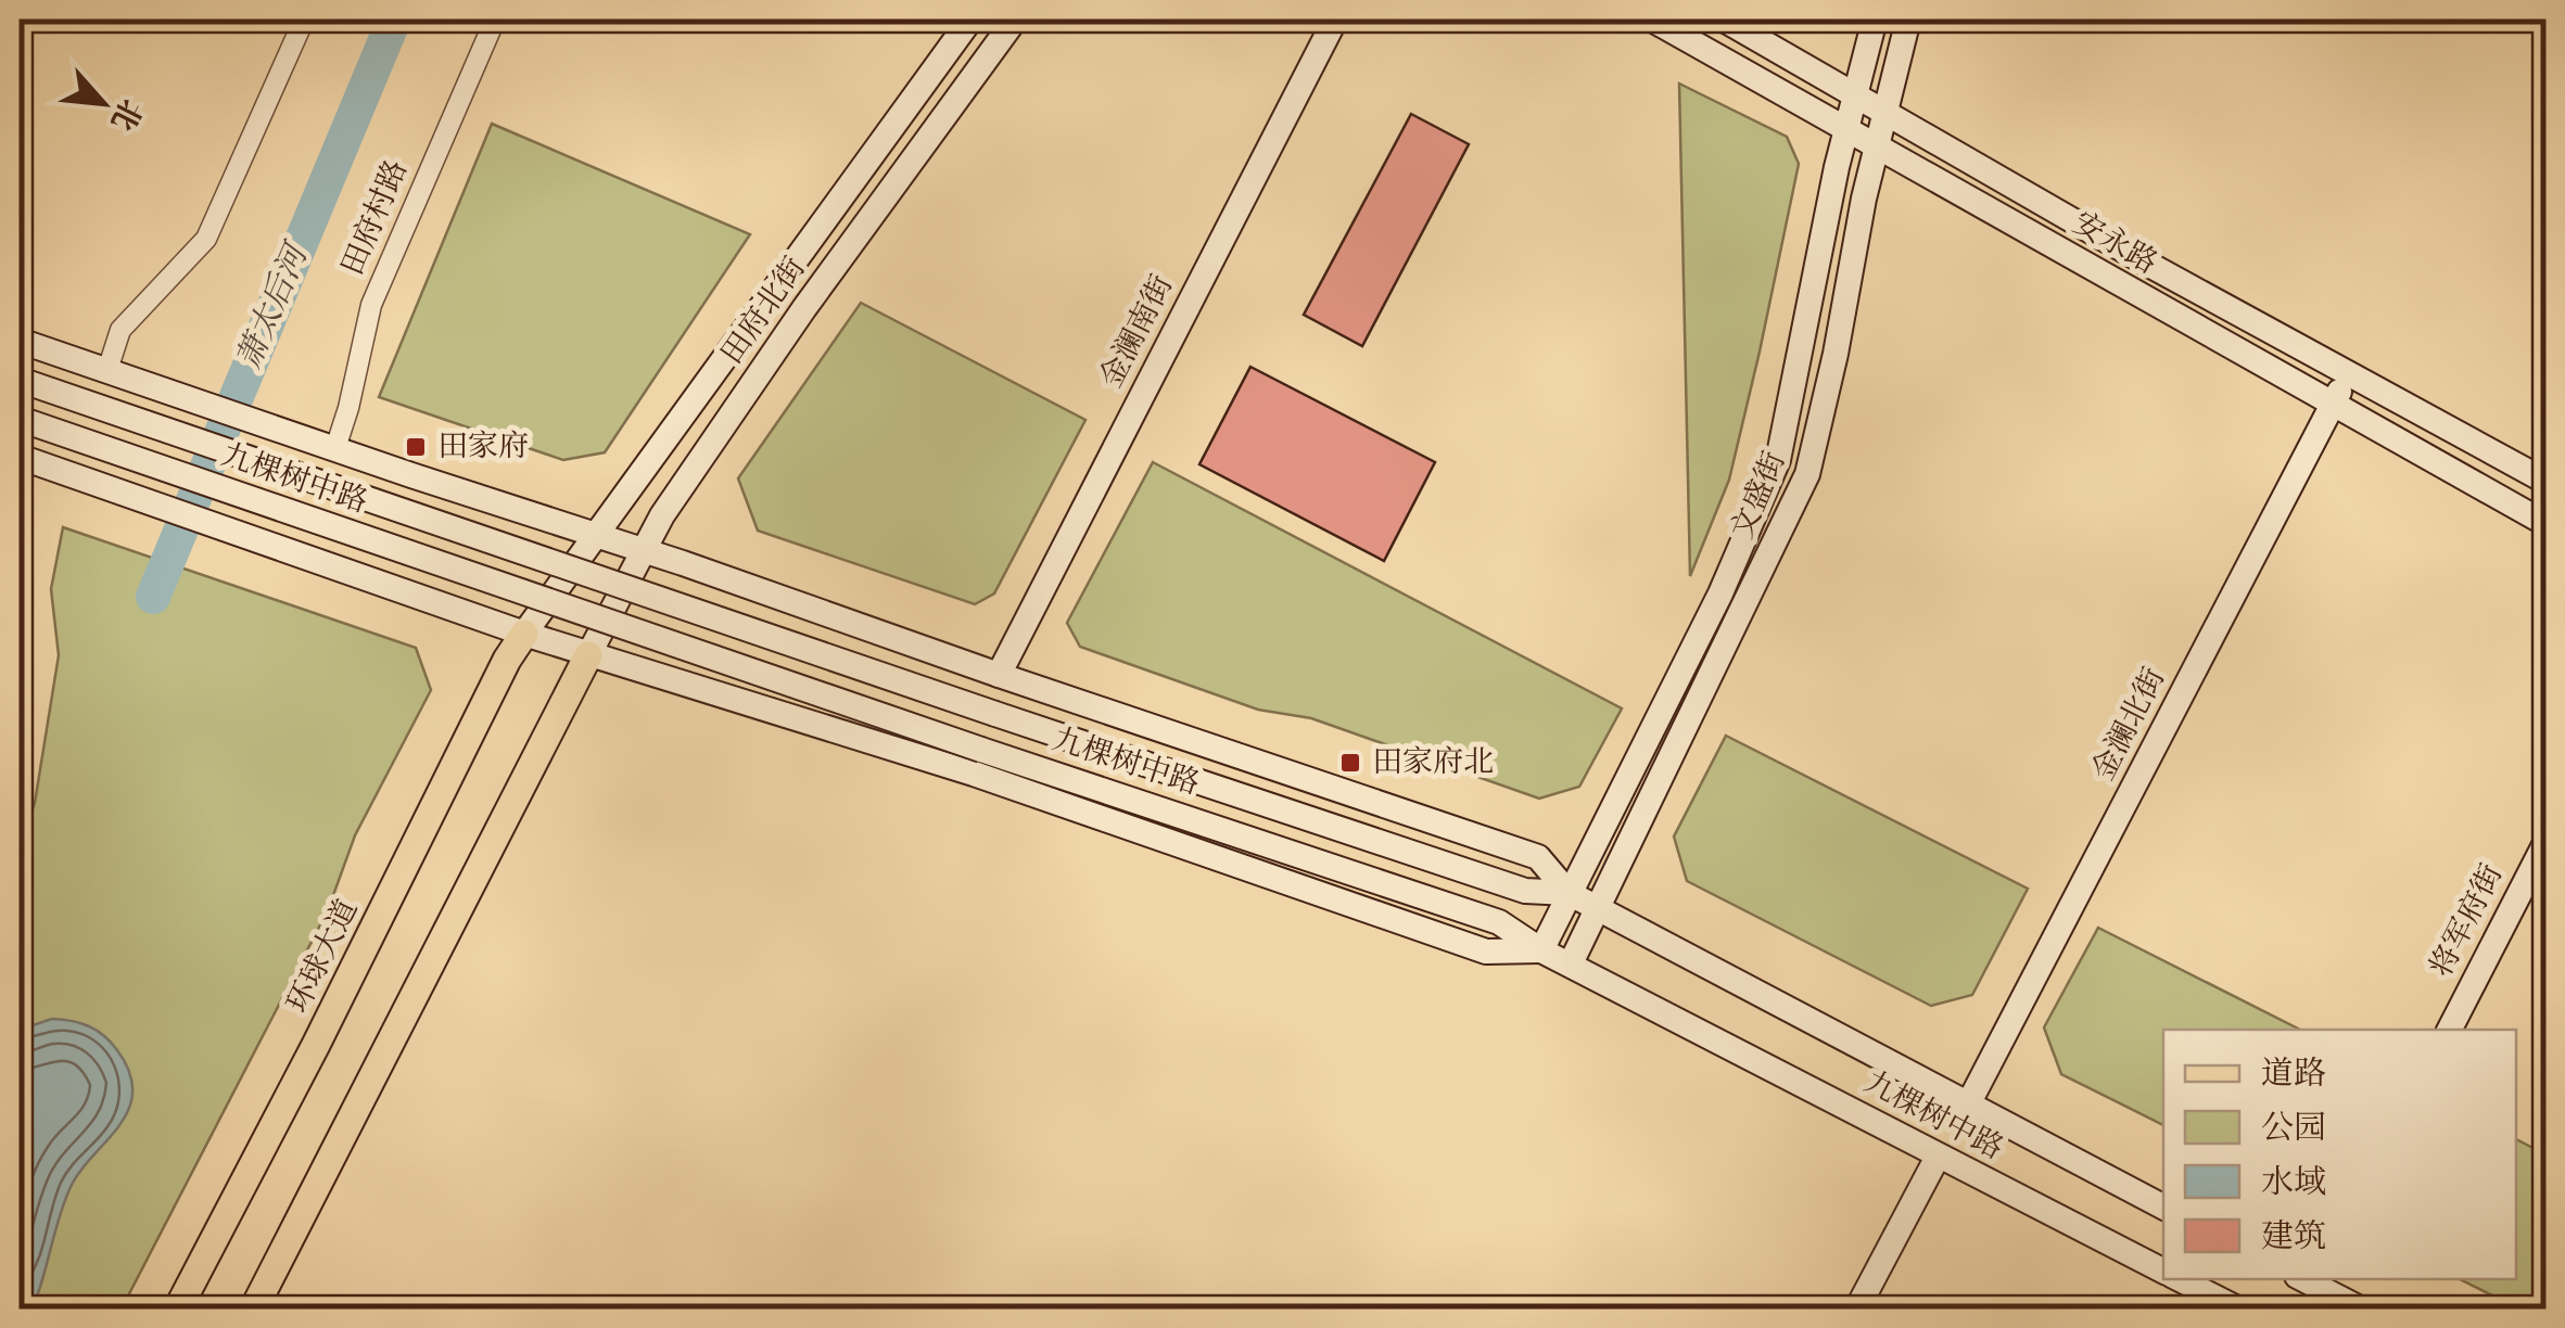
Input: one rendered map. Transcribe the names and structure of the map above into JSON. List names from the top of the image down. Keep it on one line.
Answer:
{"streets":{"main road":["安永路","田府北街","金澜南街","九棵树中路","文盛街","金澜北街","将军府街","环球大道"],"street":["田府村路"]},"crossings":[["安永路","文盛街"],["安永路","金澜北街"],["田府北街","环球大道"],["九棵树中路","文盛街"],["九棵树中路","金澜北街"]],"water":["萧太后河"],"places":{"transit":["田家府","田家府北"]},"legend":["道路","公园","水域","建筑"],"north":"bottom right"}
